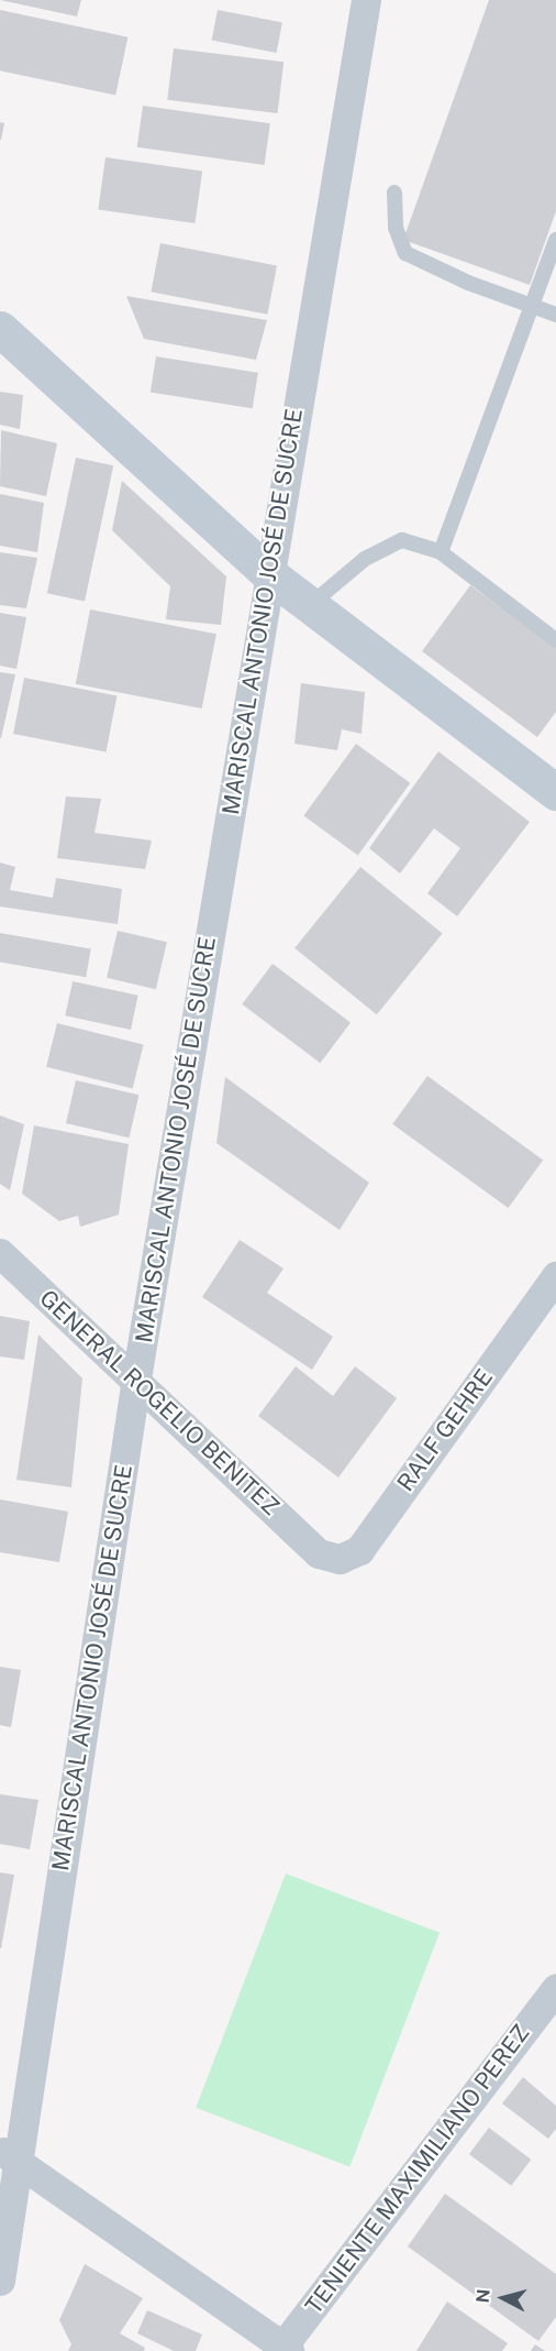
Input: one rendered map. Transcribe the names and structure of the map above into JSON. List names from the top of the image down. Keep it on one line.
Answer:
{"streets":{"street":["MARISCAL ANTONIO JOSÉ DE SUCRE","GENERAL ROGELIO BENITEZ","RALF GEHRE","TENIENTE MAXIMILIANO PEREZ"]},"crossings":[["MARISCAL ANTONIO JOSÉ DE SUCRE","GENERAL ROGELIO BENITEZ"],["GENERAL ROGELIO BENITEZ","RALF GEHRE"]],"north":"left"}
